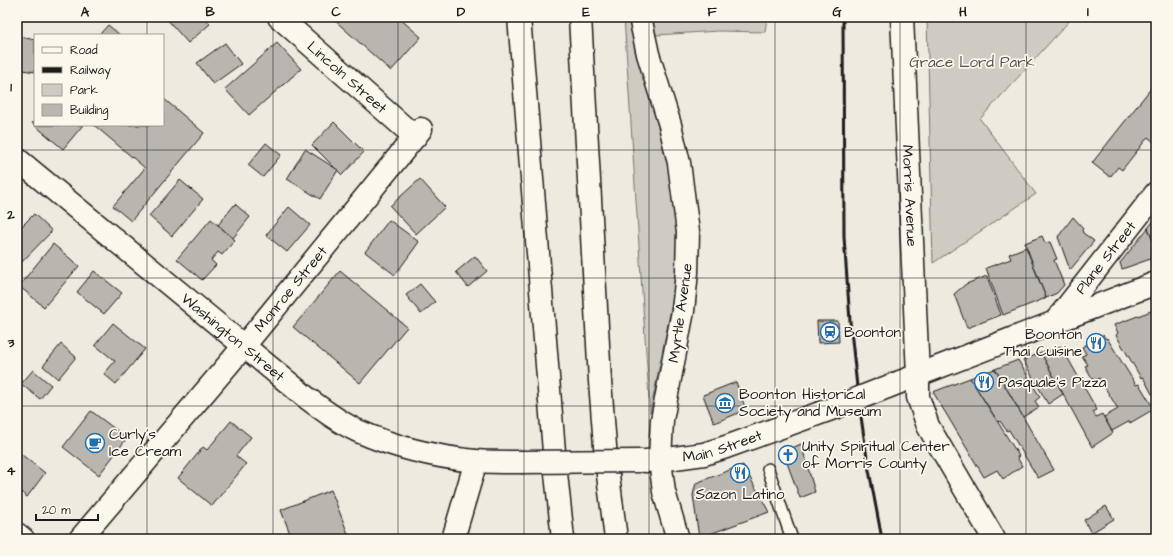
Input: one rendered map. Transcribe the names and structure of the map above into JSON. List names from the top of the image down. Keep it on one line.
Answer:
{"streets":{"main road":["Lincoln Street","Morris Avenue","Plane Street","Monroe Street","Myrtle Avenue","Washington Street","Main Street"]},"crossings":[["Lincoln Street","Monroe Street"],["Morris Avenue","Main Street"],["Plane Street","Main Street"],["Monroe Street","Washington Street"],["Myrtle Avenue","Main Street"],["Washington Street","Main Street"]],"parks":["Grace Lord Park"],"places":{"station":["Boonton"],"restaurant":["Boonton Thai Cuisine","Pasquale’s Pizza","Sazon Latino"],"museum":["Boonton Historical Society and Museum"],"cafe":["Curly's Ice Cream"],"church":["Unity Spiritual Center of Morris County"]},"legend":["Road","Railway","Park","Building"],"scale_bar":"20 m","grid":{"columns":["A","B","C","D","E","F","G","H","I"],"rows":["1","2","3","4"]}}
